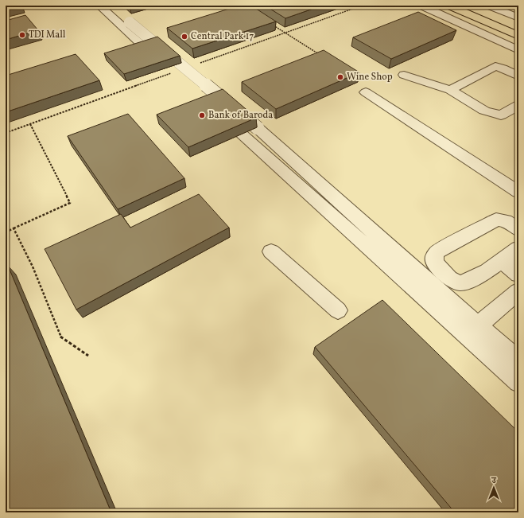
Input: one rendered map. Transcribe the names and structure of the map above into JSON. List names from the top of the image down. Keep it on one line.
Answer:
{"places":["TDI Mall","Central Park 17","Wine Shop","Bank of Baroda"],"north":"top"}
